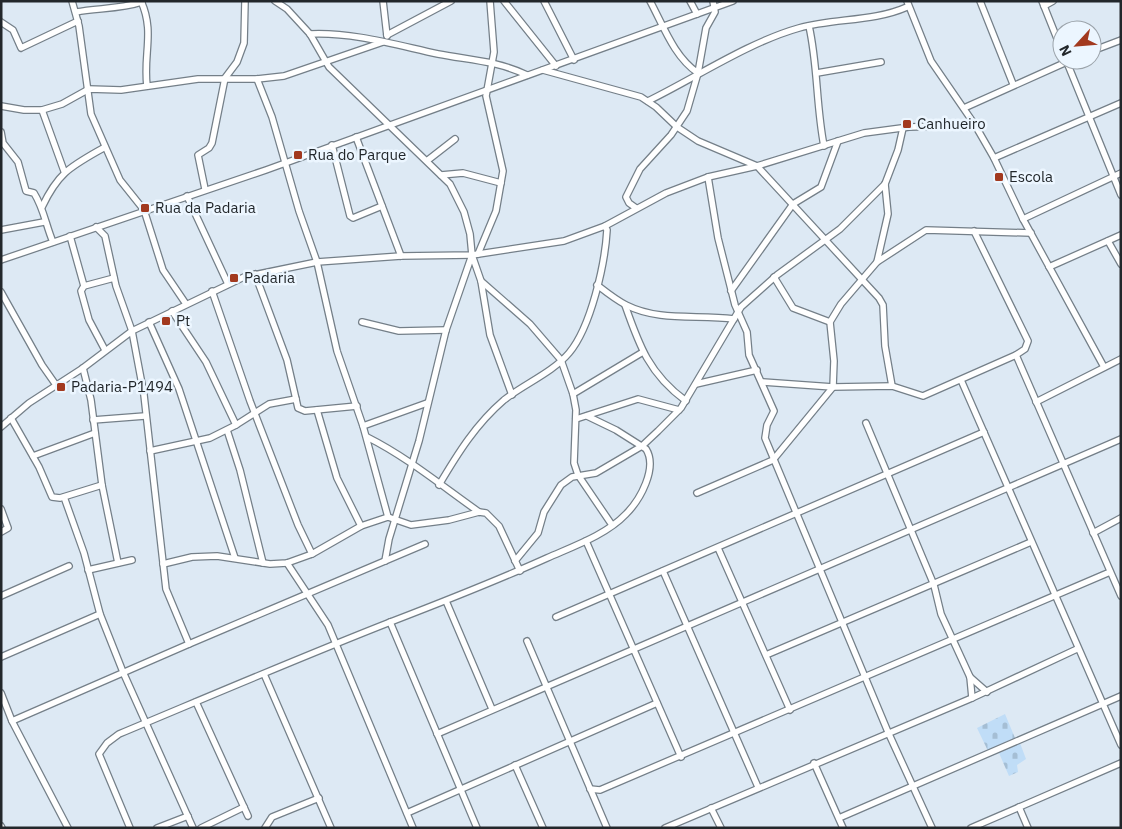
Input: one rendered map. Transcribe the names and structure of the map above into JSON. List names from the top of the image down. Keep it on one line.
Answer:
{"places":{"transit":["Canhueiro","Rua do Parque","Escola","Rua da Padaria","Padaria","Pt","Padaria-P1494"]},"north":"bottom left"}
